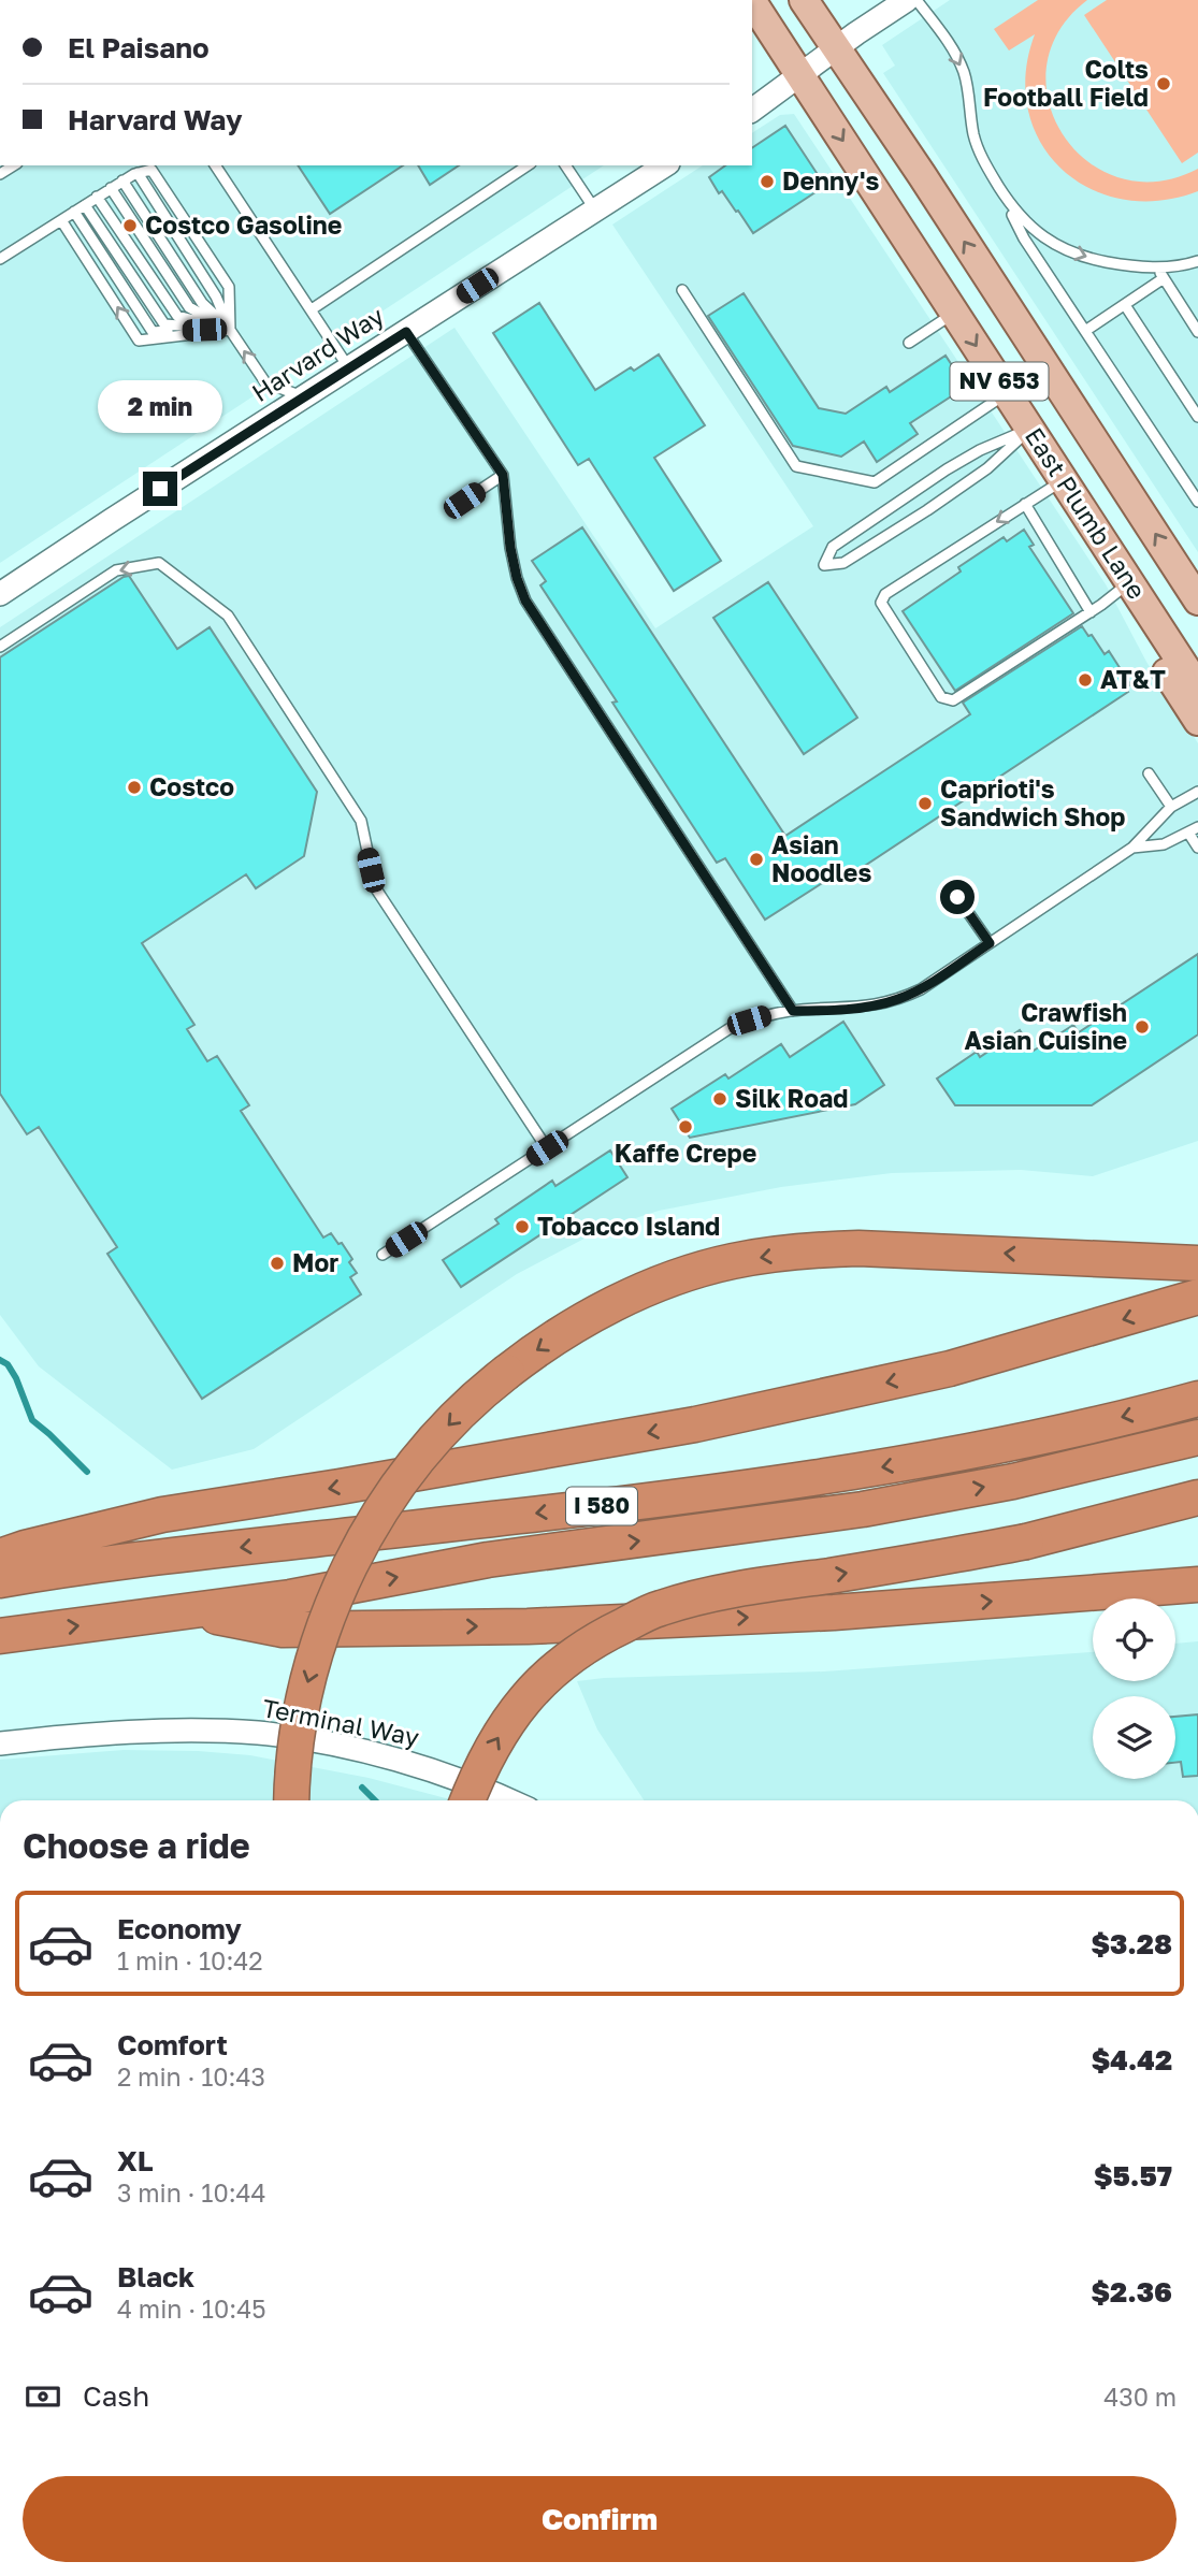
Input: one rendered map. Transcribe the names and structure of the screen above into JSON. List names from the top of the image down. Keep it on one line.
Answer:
{"streets":{"highway":["I 580"],"main road":["NV 653","East Plumb Lane"],"street":["Harvard Way","Terminal Way"]},"places":["Colts Football Field","Denny's","Costco Gasoline","AT&T","Costco","Caprioti's Sandwich Shop","Asian Noodles","Crawfish Asian Cuisine","Silk Road","Kaffe Crepe","Tobacco Island","Mor"],"page":{"banner":["El Paisano","Harvard Way"],"bubble":"2 min","heading":"Choose a ride","list":[{"name":"Economy","note":"1 min · 10:42","value":"$3.28"},{"name":"Comfort","note":"2 min · 10:43","value":"$4.42"},{"name":"XL","note":"3 min · 10:44","value":"$5.57"},{"name":"Black","note":"4 min · 10:45","value":"$2.36"}],"pay":["Cash","430 m"],"buttons":"Confirm"}}
